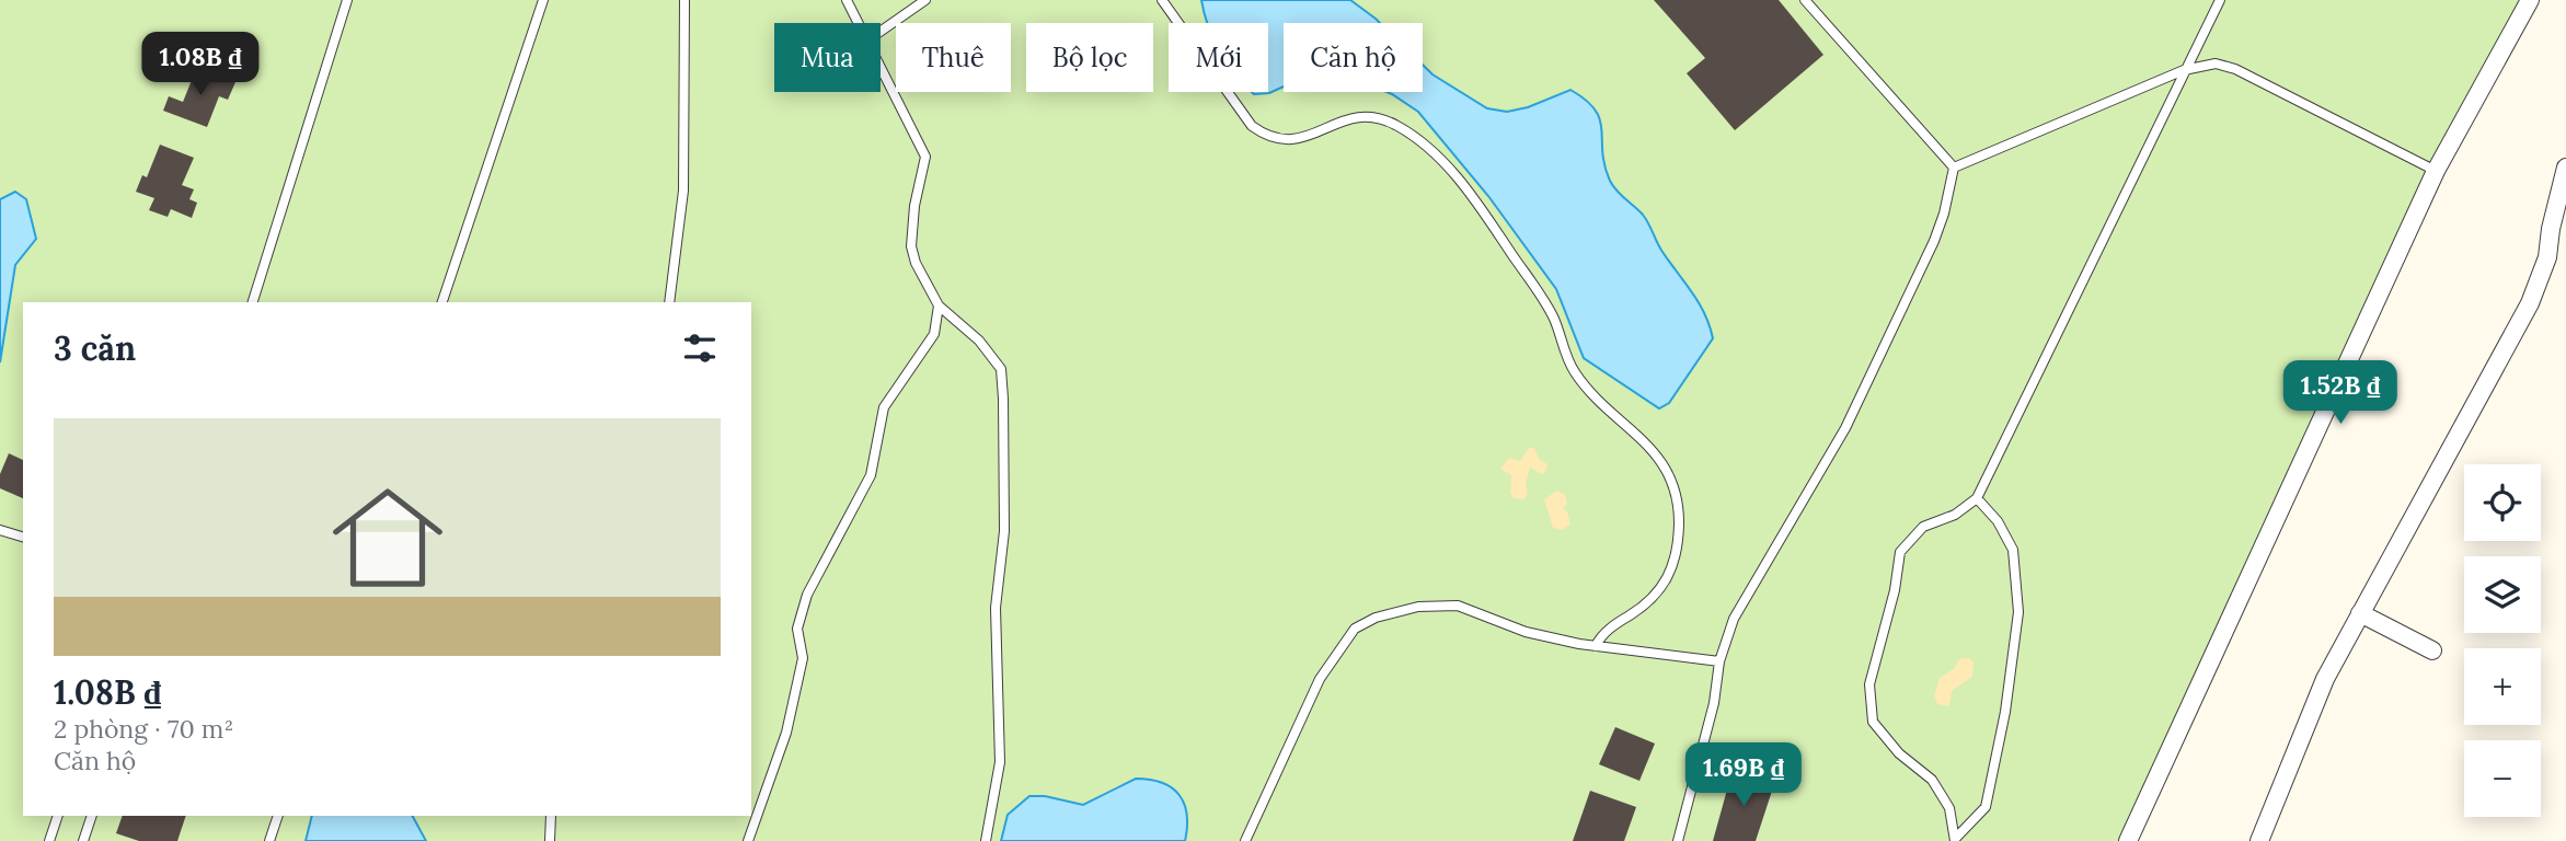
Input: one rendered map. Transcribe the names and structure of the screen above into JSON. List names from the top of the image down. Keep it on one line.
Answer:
{"page":{"chip":["Mua","Thuê","Bộ lọc","Mới","Căn hộ"],"price":["1.08B ₫","1.52B ₫","1.69B ₫"],"heading":"3 căn","list":[{"name":"1.08B ₫","note":"2 phòng · 70 m² · Căn hộ"}],"map_buttons":["+","−"]}}
